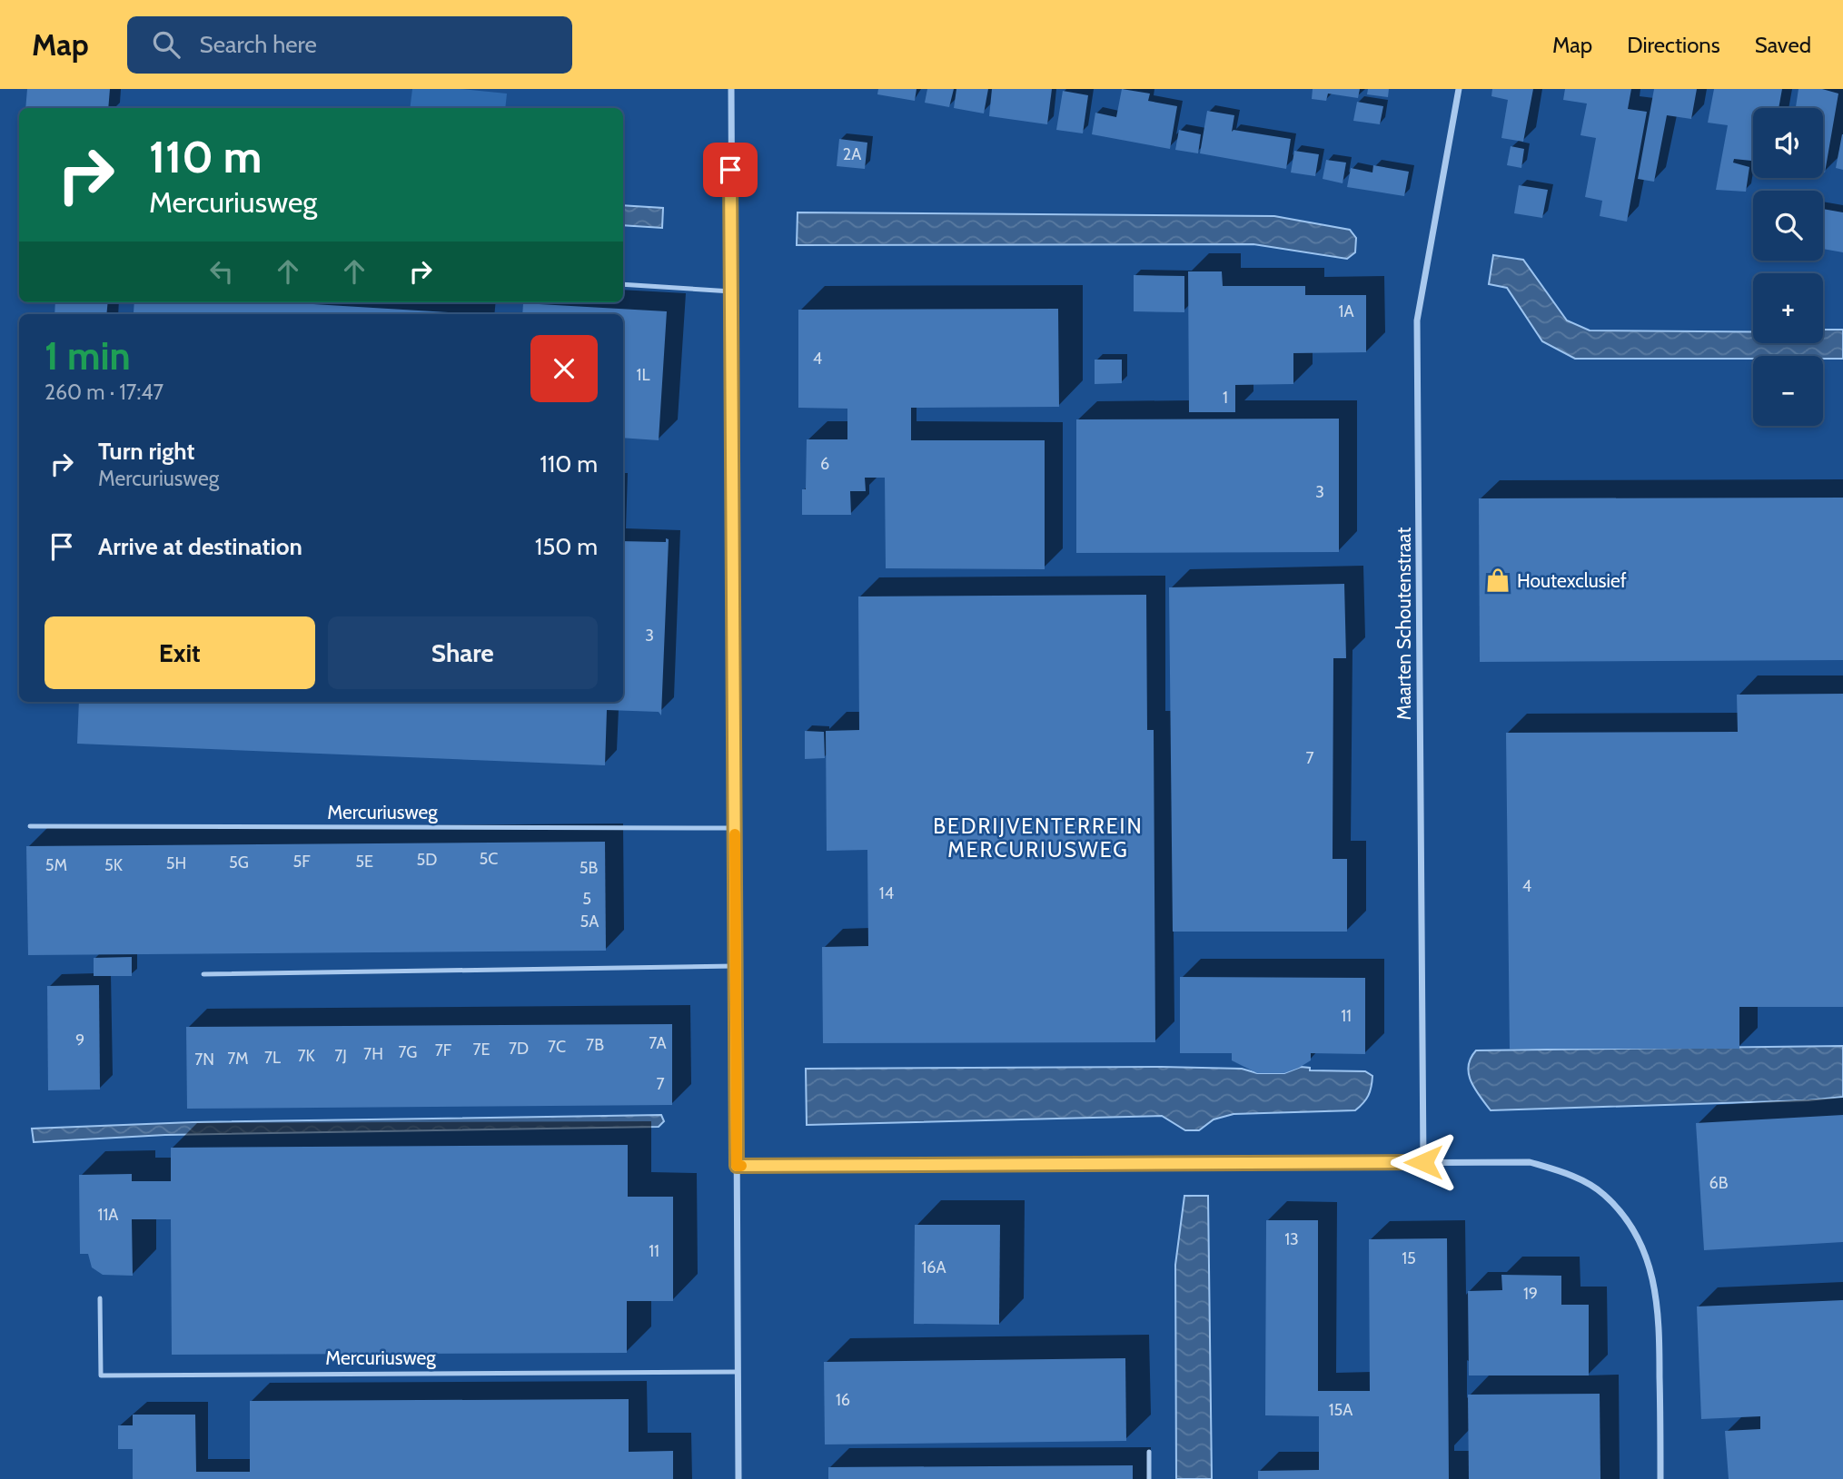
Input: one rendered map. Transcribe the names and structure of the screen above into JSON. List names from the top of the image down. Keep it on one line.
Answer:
{"streets":{"street":["Maarten Schoutenstraat"],"lane":["Mercuriusweg"]},"districts":["BEDRIJVENTERREIN MERCURIUSWEG"],"places":{"shop":["Houtexclusief"]},"house_numbers":["2A","1A","4","1L","1","6","3","3","7","5C","5D","5F","5E","5G","5H","5M","5K","5B","4","14","5","5A","11","9","7A","7B","7C","7D","7E","7F","7G","7H","7K","7J","7L","7M","7N","7","6B","11A","13","11","15","16A","19","16","15A"],"page":{"header":"Map","search":"Search here","nav":["Map","Directions","Saved"],"map_buttons":["+","−"],"turn":["110 m","Mercuriusweg"],"heading":["1 min","260 m · 17:47"],"list":[{"name":"Turn right","note":"Mercuriusweg","value":"110 m"},{"name":"Arrive at destination","value":"150 m"}],"buttons":["Exit","Share"]}}
